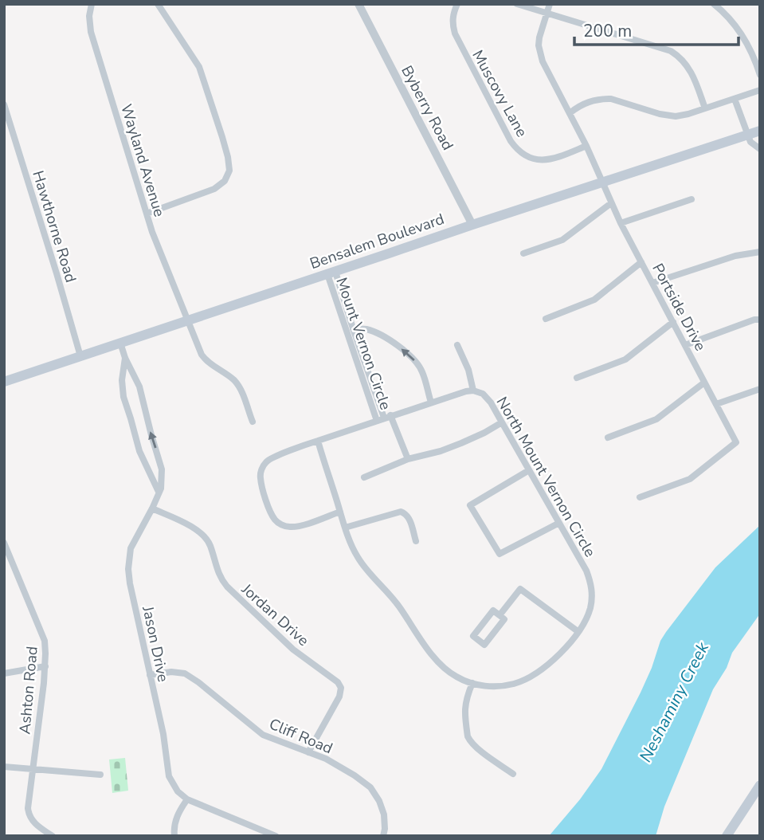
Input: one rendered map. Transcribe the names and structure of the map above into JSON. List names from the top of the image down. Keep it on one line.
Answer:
{"streets":{"main road":["Bensalem Boulevard"],"street":["Muscovy Lane","Byberry Road","Wayland Avenue","Hawthorne Road","Portside Drive","Mount Vernon Circle","North Mount Vernon Circle","Jordan Drive","Jason Drive","Ashton Road","Cliff Road"]},"crossings":[["Byberry Road","Bensalem Boulevard"],["Wayland Avenue","Bensalem Boulevard"],["Hawthorne Road","Bensalem Boulevard"],["Bensalem Boulevard","Portside Drive"],["Bensalem Boulevard","Mount Vernon Circle"],["Bensalem Boulevard","Jason Drive"],["Jordan Drive","Jason Drive"],["Jordan Drive","Cliff Road"],["Jason Drive","Cliff Road"]],"water":["Neshaminy Creek"],"scale_bar":"200 m"}
